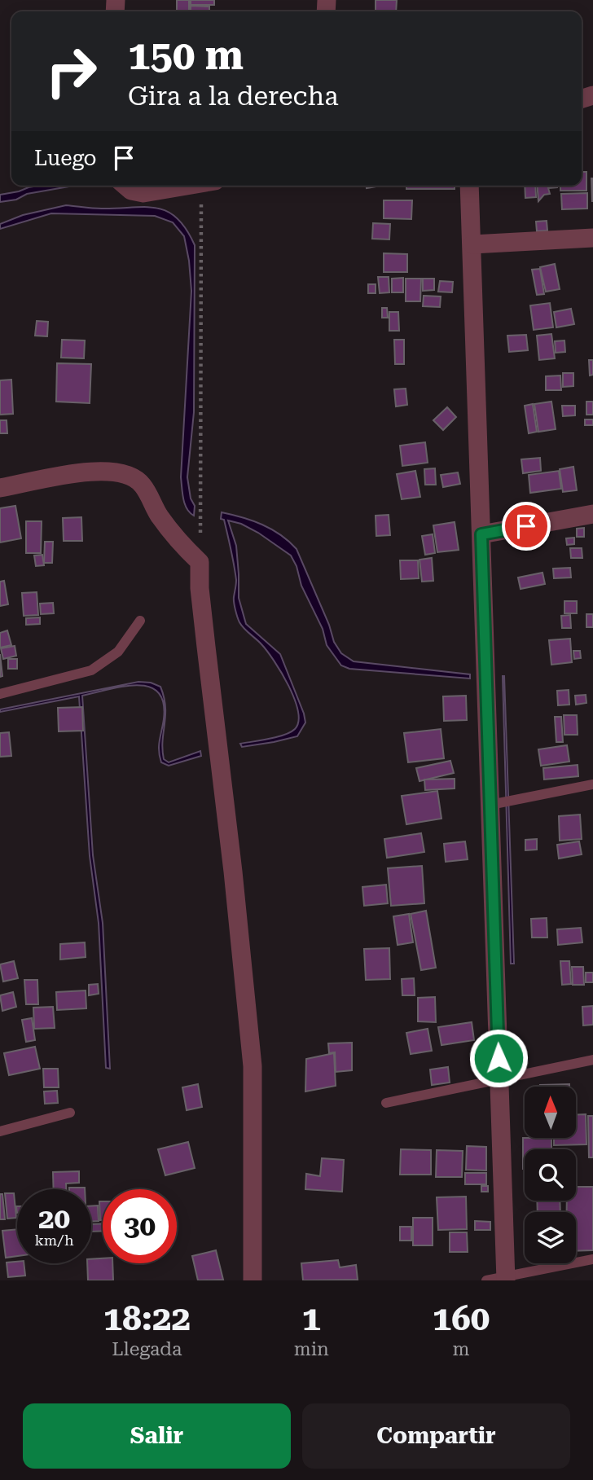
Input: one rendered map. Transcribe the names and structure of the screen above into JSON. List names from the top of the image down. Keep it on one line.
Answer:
{"north":"top","page":{"turn":["150 m","Gira a la derecha"],"then":"Luego","speed":"20 km/h","limit":"30","eta":["18:22","Llegada","1","min","160","m"],"buttons":["Salir","Compartir"]}}
